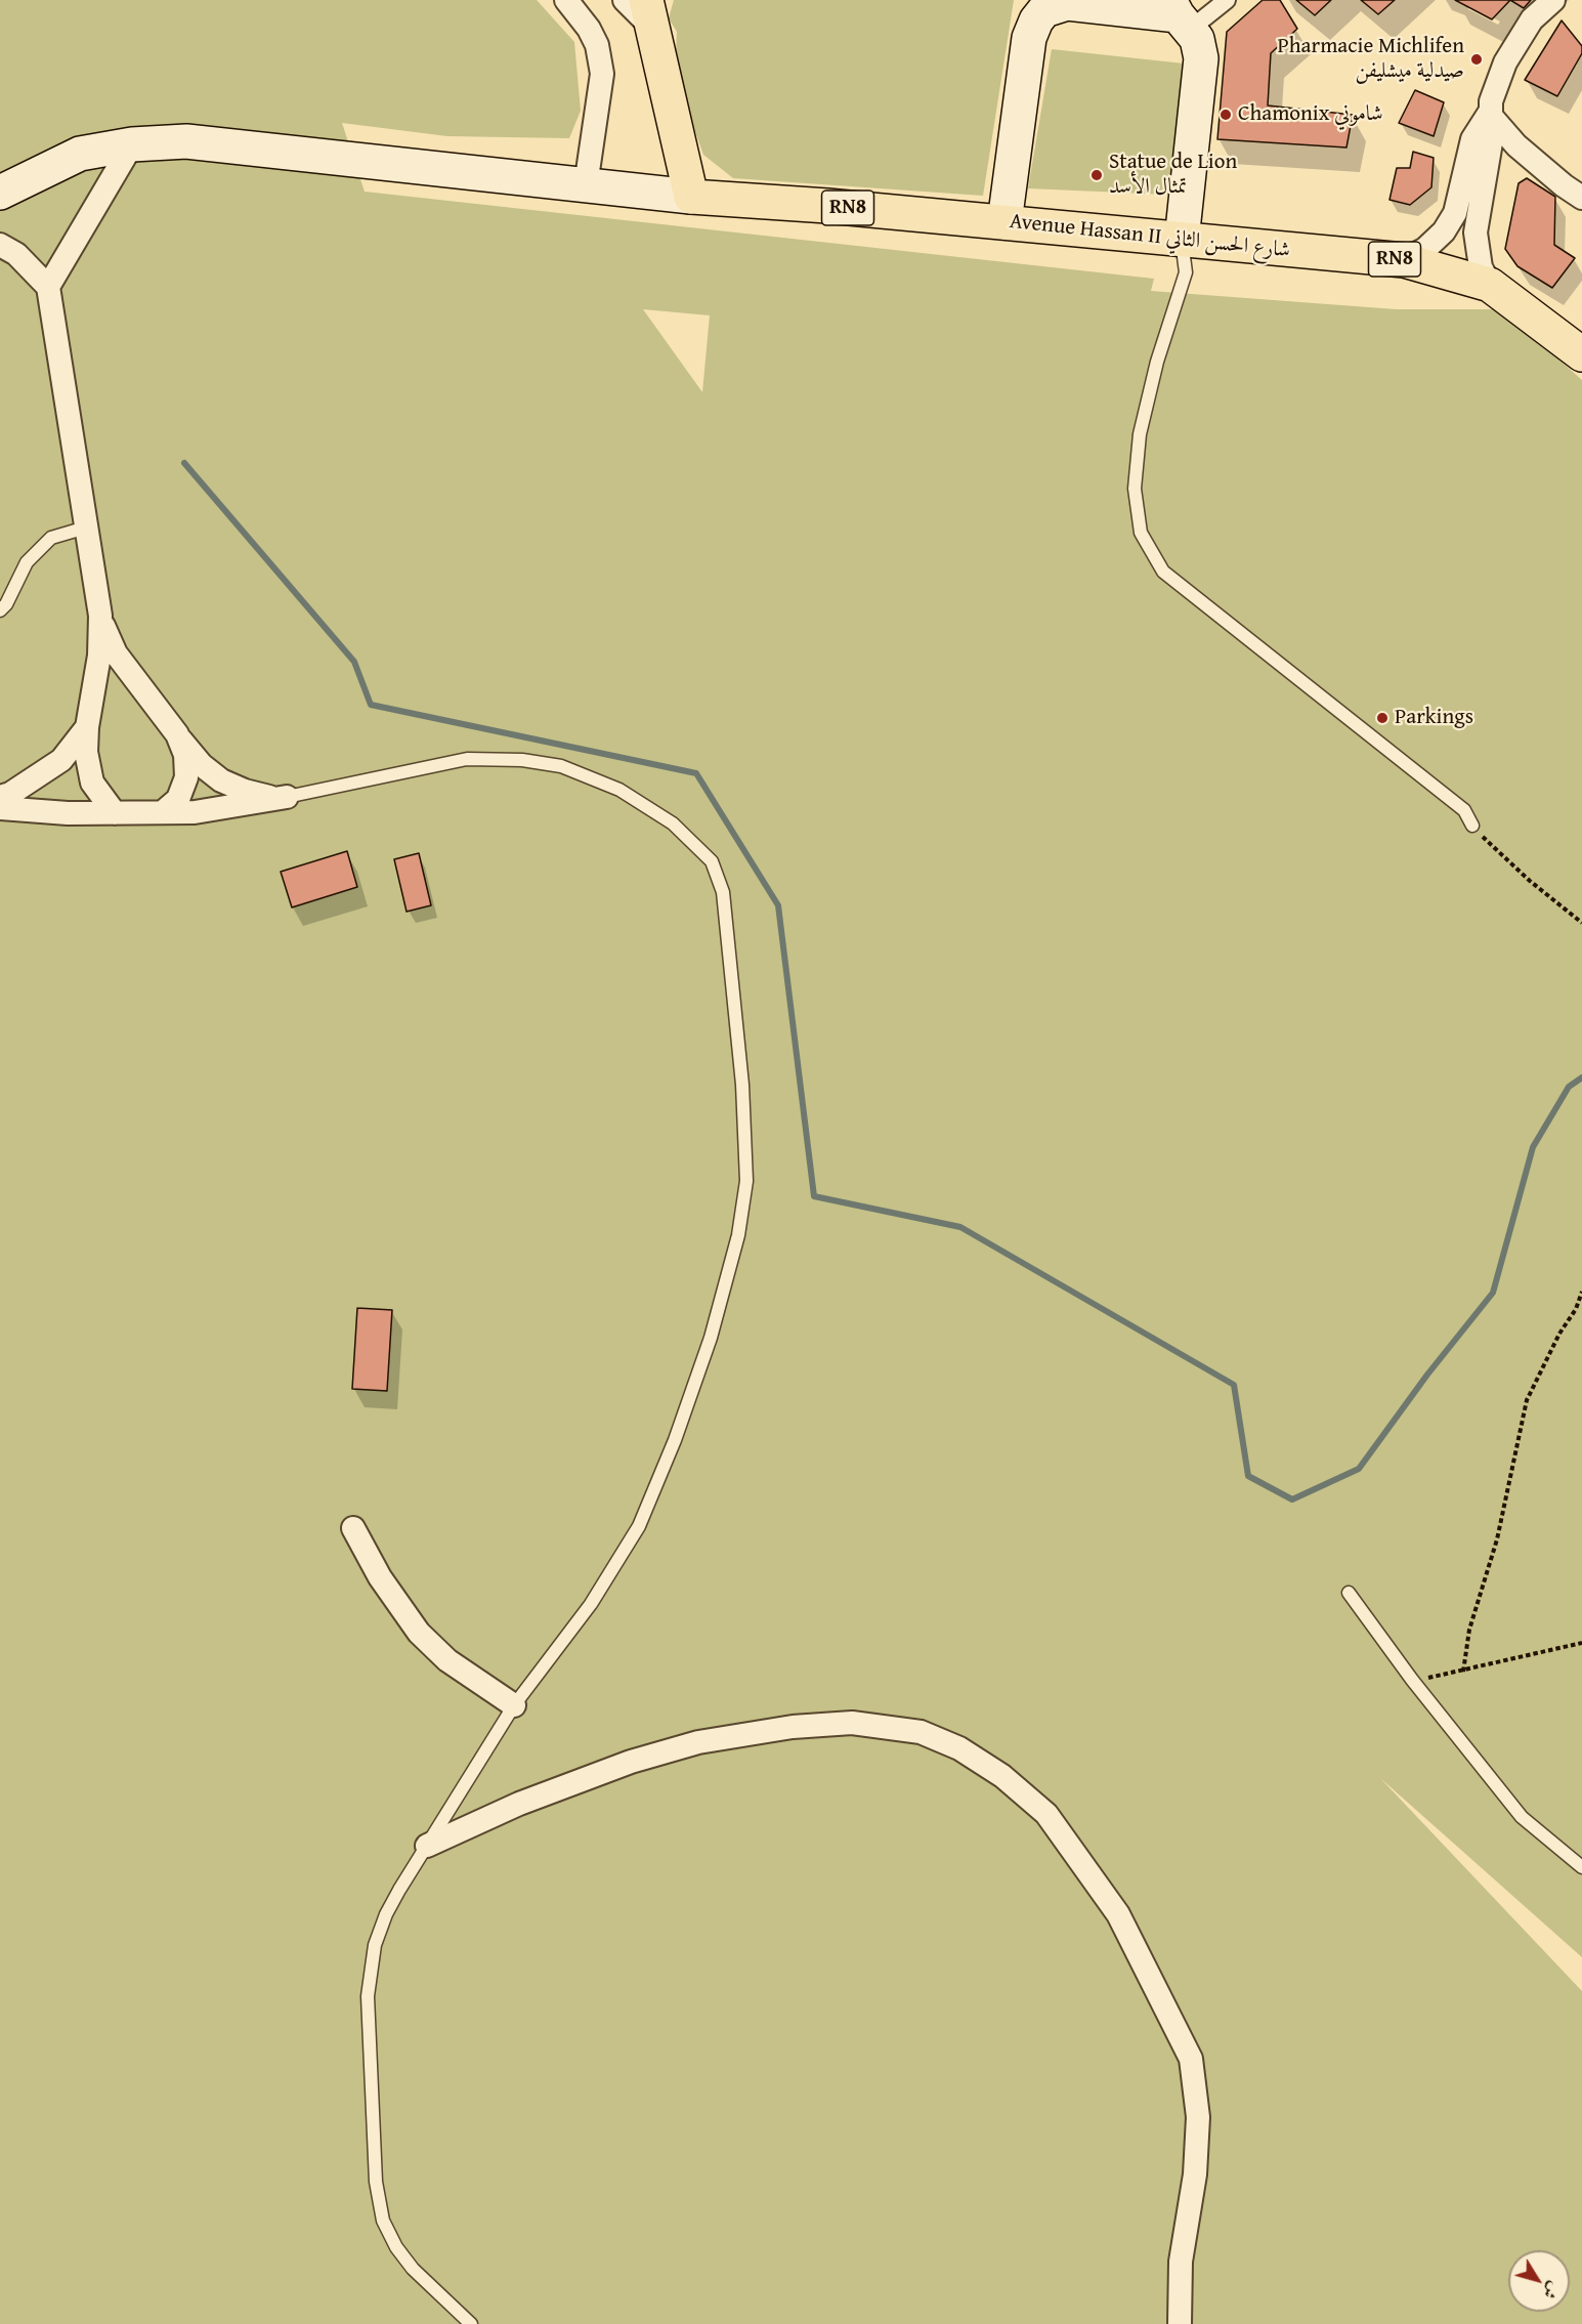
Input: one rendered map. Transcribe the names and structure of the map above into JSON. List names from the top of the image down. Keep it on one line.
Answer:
{"streets":{"main road":["RN8","Avenue Hassan II شارع الحسن الثاني"]},"places":["Pharmacie Michlifen صيدلية ميشليفن","Chamonix شاموني","Statue de Lion تمثال الأسد","Parkings"],"north":"bottom right"}
